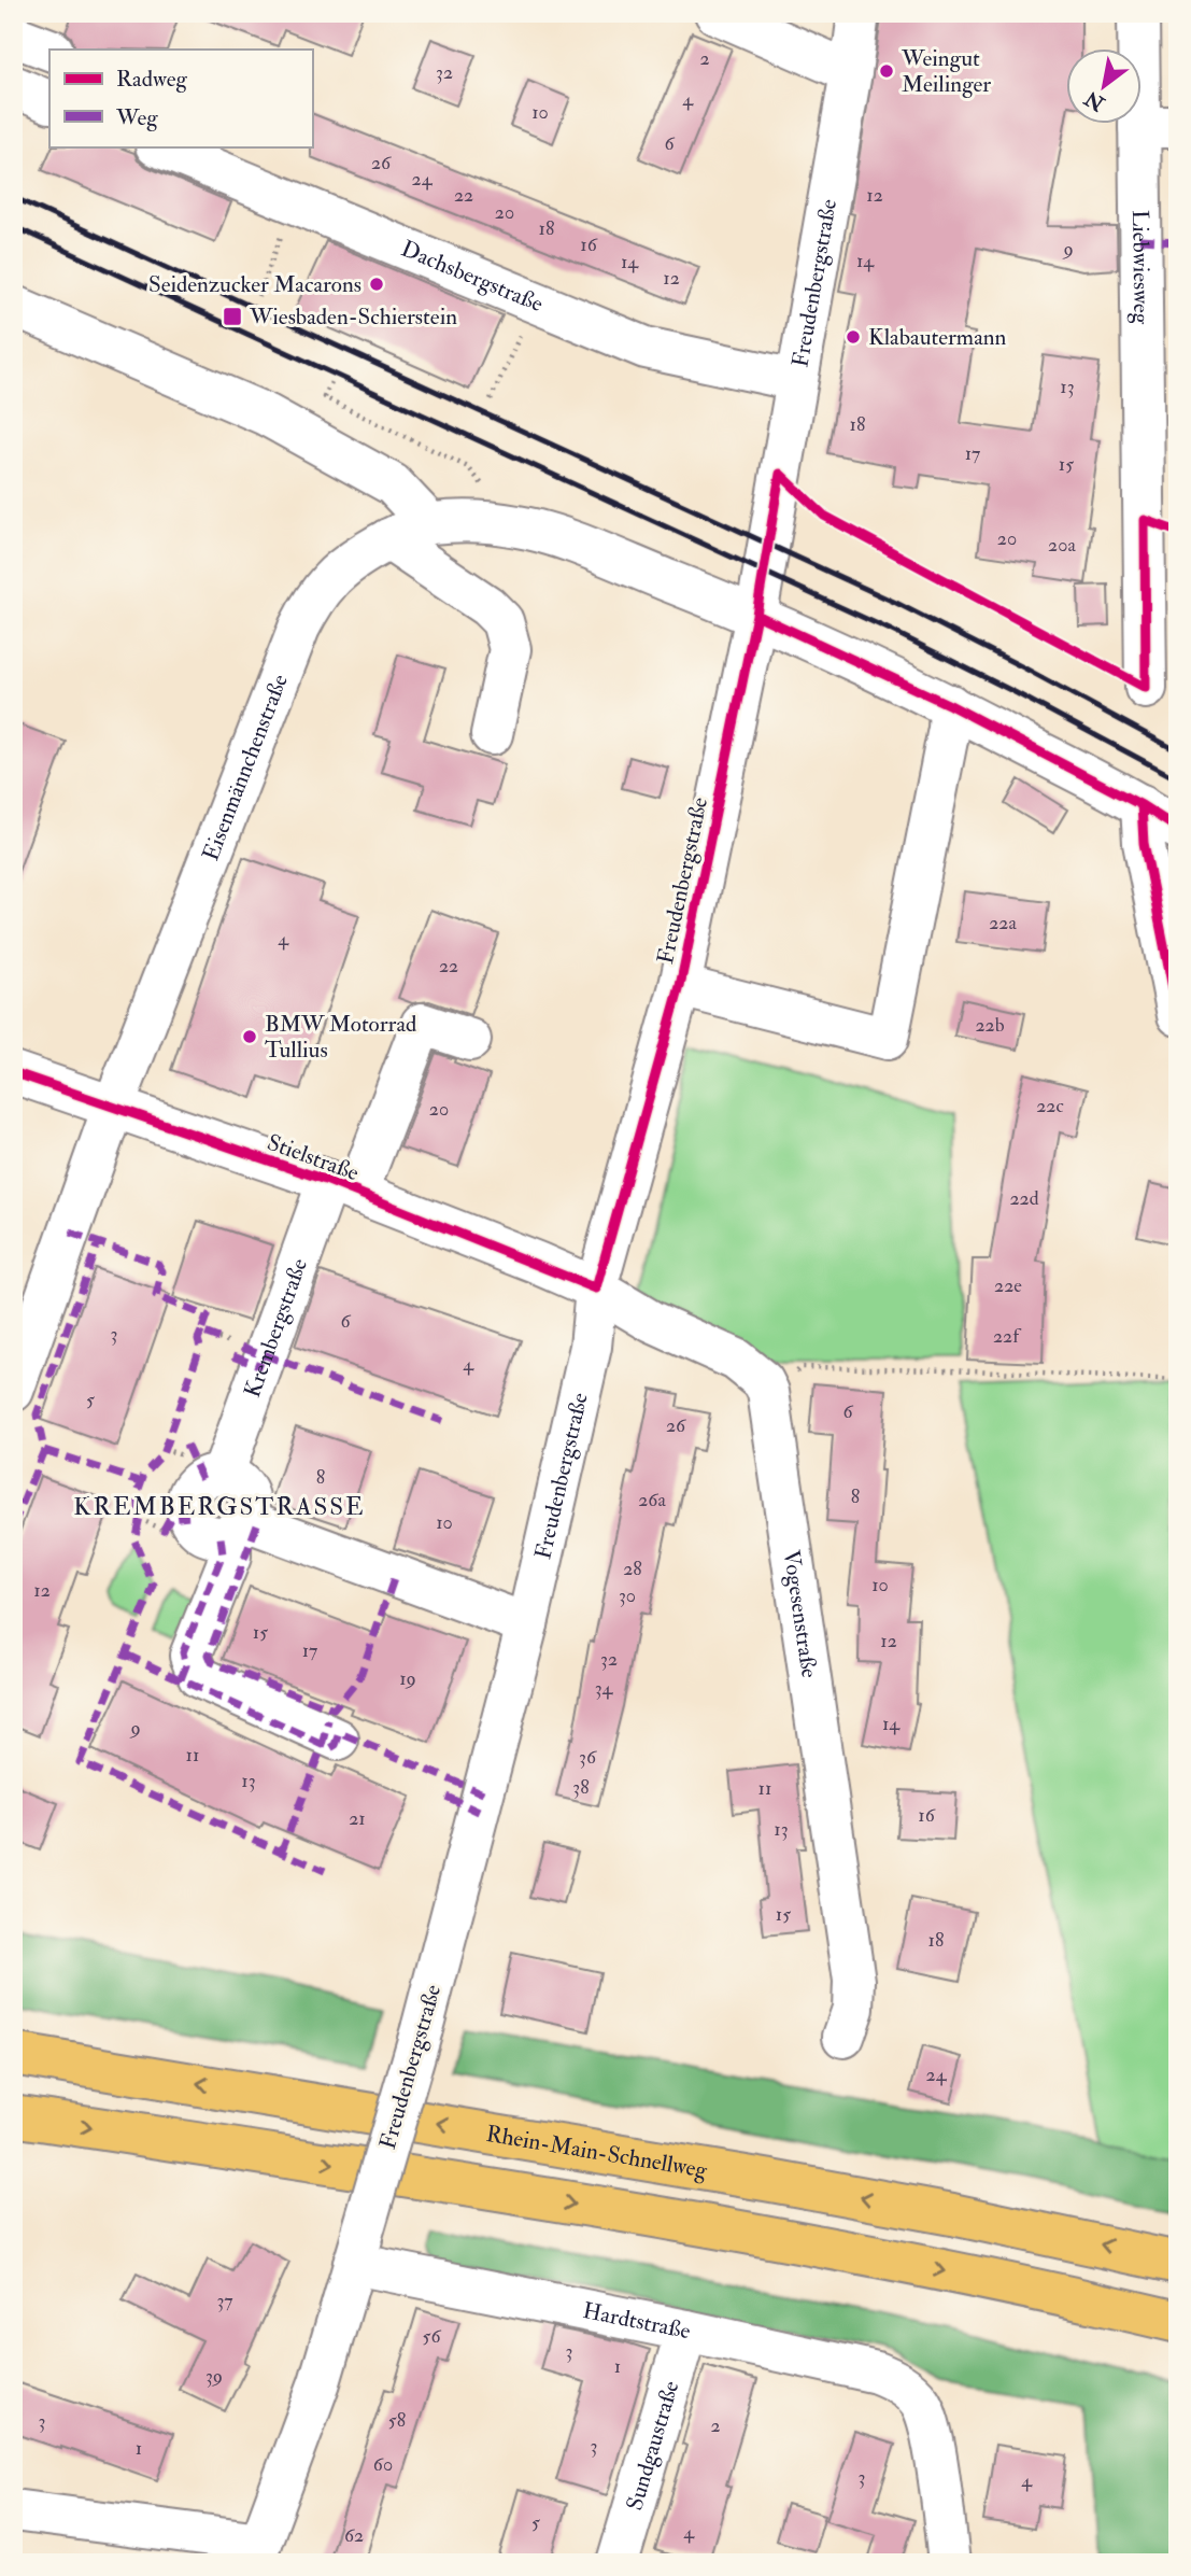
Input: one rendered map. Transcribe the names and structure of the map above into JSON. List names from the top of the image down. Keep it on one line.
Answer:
{"streets":{"highway":["Rhein-Main-Schnellweg"],"street":["Liebwiesweg","Dachsbergstraße","Freudenbergstraße","Eisenmännchenstraße","Stielstraße","Krembergstraße","Vogesenstraße","Hardtstraße","Sundgaustraße"]},"crossings":[["Dachsbergstraße","Freudenbergstraße"],["Freudenbergstraße","Eisenmännchenstraße"],["Freudenbergstraße","Stielstraße"],["Freudenbergstraße","Hardtstraße"],["Eisenmännchenstraße","Stielstraße"],["Stielstraße","Krembergstraße"],["Hardtstraße","Sundgaustraße"]],"districts":["KREMBERGSTRASSE"],"places":{"other":["Weingut Meilinger","Seidenzucker Macarons","Klabautermann","BMW Motorrad Tullius"],"transit":["Wiesbaden-Schierstein"]},"house_numbers":["2","32","4","10","6","26","24","22","12","20","18","16","9","14","14","12","13","18","17","15","20","20a","22a","4","22","22b","22c","20","22d","22e","6","3","22f","4","5","6","26","8","8","26a","10","28","10","12","30","15","12","17","32","19","34","14","9","11","36","13","38","11","16","21","13","15","18","24","37","56","3","1","39","58","3","2","3","1","60","3","4","5","4","62"],"legend":["Radweg","Weg"],"north":"bottom left"}
